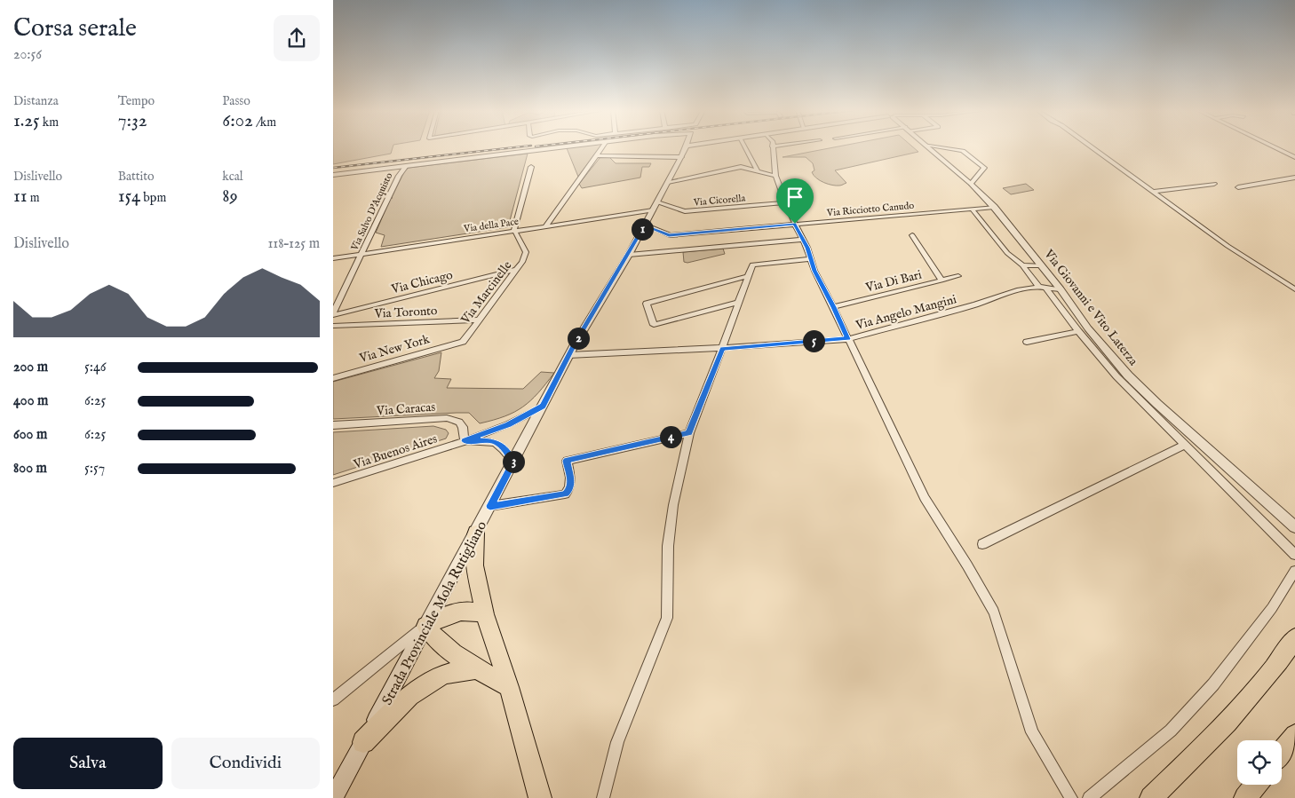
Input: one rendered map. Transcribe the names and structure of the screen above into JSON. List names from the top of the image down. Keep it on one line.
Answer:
{"streets":{"main road":["Strada Provinciale Mola Rutigliano"],"street":["Via Cicorella","Via Ricciotto Canudo","Via Salvo D'Acquisto","Via della Pace","Via Di Bari","Via Chicago","Via Marcinelle","Via Giovanni e Vito Laterza","Via Toronto","Via Angelo Mangini","Via New York","Via Caracas","Via Buenos Aires"]},"crossings":[["Via Cicorella","Strada Provinciale Mola Rutigliano"],["Via Ricciotto Canudo","Via Giovanni e Vito Laterza"],["Via Ricciotto Canudo","Strada Provinciale Mola Rutigliano"],["Via Salvo D'Acquisto","Via della Pace"],["Via Salvo D'Acquisto","Via Chicago"],["Via della Pace","Via Marcinelle"],["Via della Pace","Strada Provinciale Mola Rutigliano"],["Via Chicago","Via Marcinelle"],["Via Marcinelle","Via Toronto"],["Via Marcinelle","Via New York"],["Via Giovanni e Vito Laterza","Via Angelo Mangini"],["Via Angelo Mangini","Strada Provinciale Mola Rutigliano"],["Via Caracas","Via Buenos Aires"]],"page":{"heading":["Corsa serale","20:56"],"stats":[["Distanza","1.25 km"],["Tempo","7:32"],["Passo","6:02 /km"],["Dislivello","11 m"],["Battito","154 bpm"],["kcal","89"]],"pins":["1","2","5","4","3"],"chart":["Dislivello","118–125 m"],"list":[{"name":"200 m","note":"5:46"},{"name":"400 m","note":"6:25"},{"name":"600 m","note":"6:25"},{"name":"800 m","note":"5:57"}],"buttons":["Salva","Condividi"]}}
